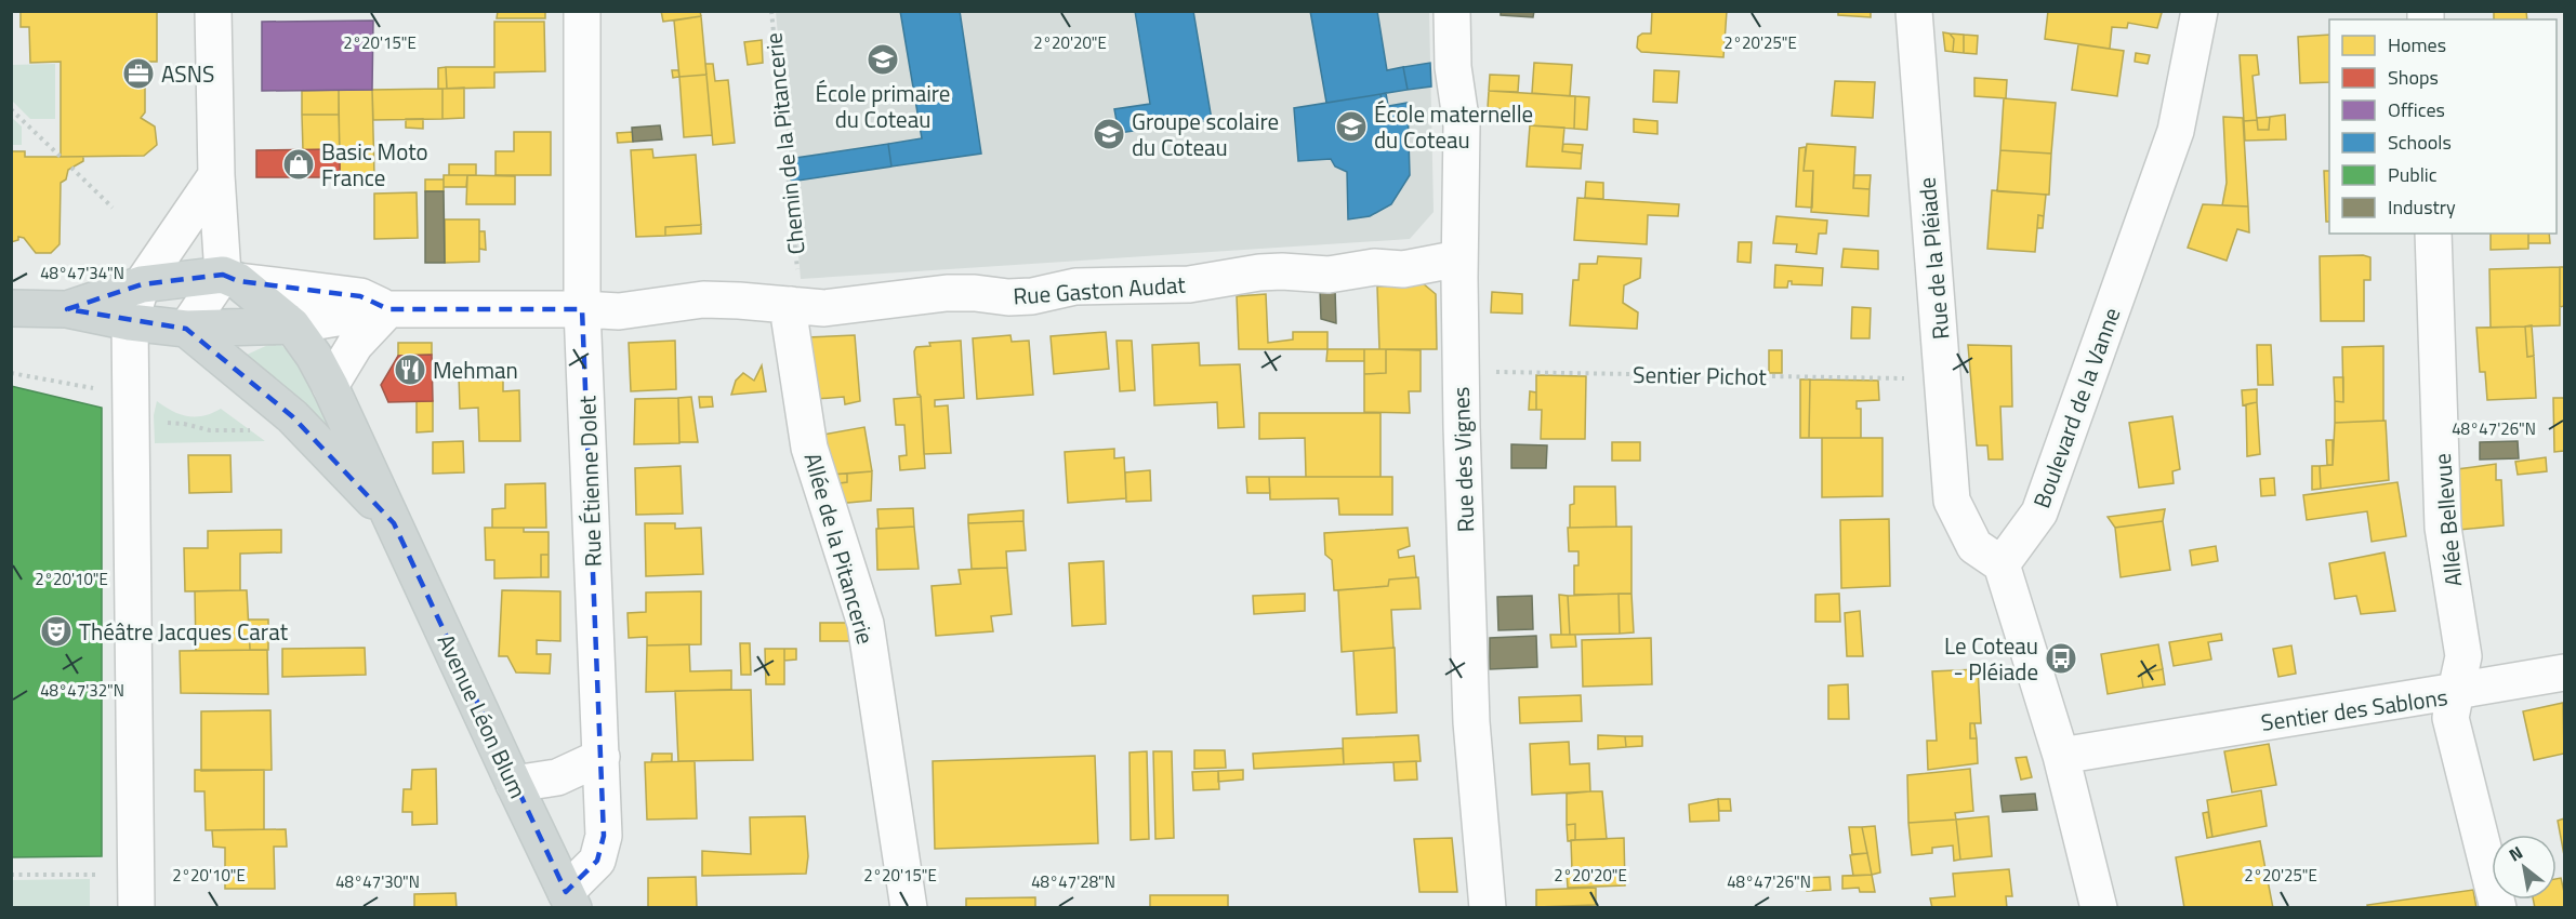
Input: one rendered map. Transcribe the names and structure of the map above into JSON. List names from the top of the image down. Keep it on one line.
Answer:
{"streets":{"main road":["Avenue Léon Blum"],"street":["Rue de la Pléiade","Rue Gaston Audat","Boulevard de la Vanne","Rue des Vignes","Rue Étienne Dolet","Allée Bellevue","Allée de la Pitancerie","Sentier des Sablons"],"path":["Chemin de la Pitancerie","Sentier Pichot"]},"crossings":[["Chemin de la Pitancerie","Rue Gaston Audat"],["Chemin de la Pitancerie","Allée de la Pitancerie"],["Rue de la Pléiade","Boulevard de la Vanne"],["Rue Gaston Audat","Rue des Vignes"],["Rue Gaston Audat","Rue Étienne Dolet"],["Rue Gaston Audat","Allée de la Pitancerie"],["Rue Étienne Dolet","Avenue Léon Blum"],["Allée Bellevue","Sentier des Sablons"]],"places":{"school or university":["École primaire du Coteau","École maternelle du Coteau","Groupe scolaire du Coteau"],"office":["ASNS"],"shop":["Basic Moto France"],"restaurant":["Mehman"],"theatre":["Théâtre Jacques Carat"],"bus stop":["Le Coteau - Pléiade"]},"legend":["Homes","Shops","Offices","Schools","Public","Industry"],"north":"top left","coordinates":["2°20'15\"E","2°20'20\"E","2°20'25\"E","48°47'34\"N","48°47'26\"N","2°20'10\"E","48°47'32\"N","48°47'30\"N","48°47'28\"N"]}
